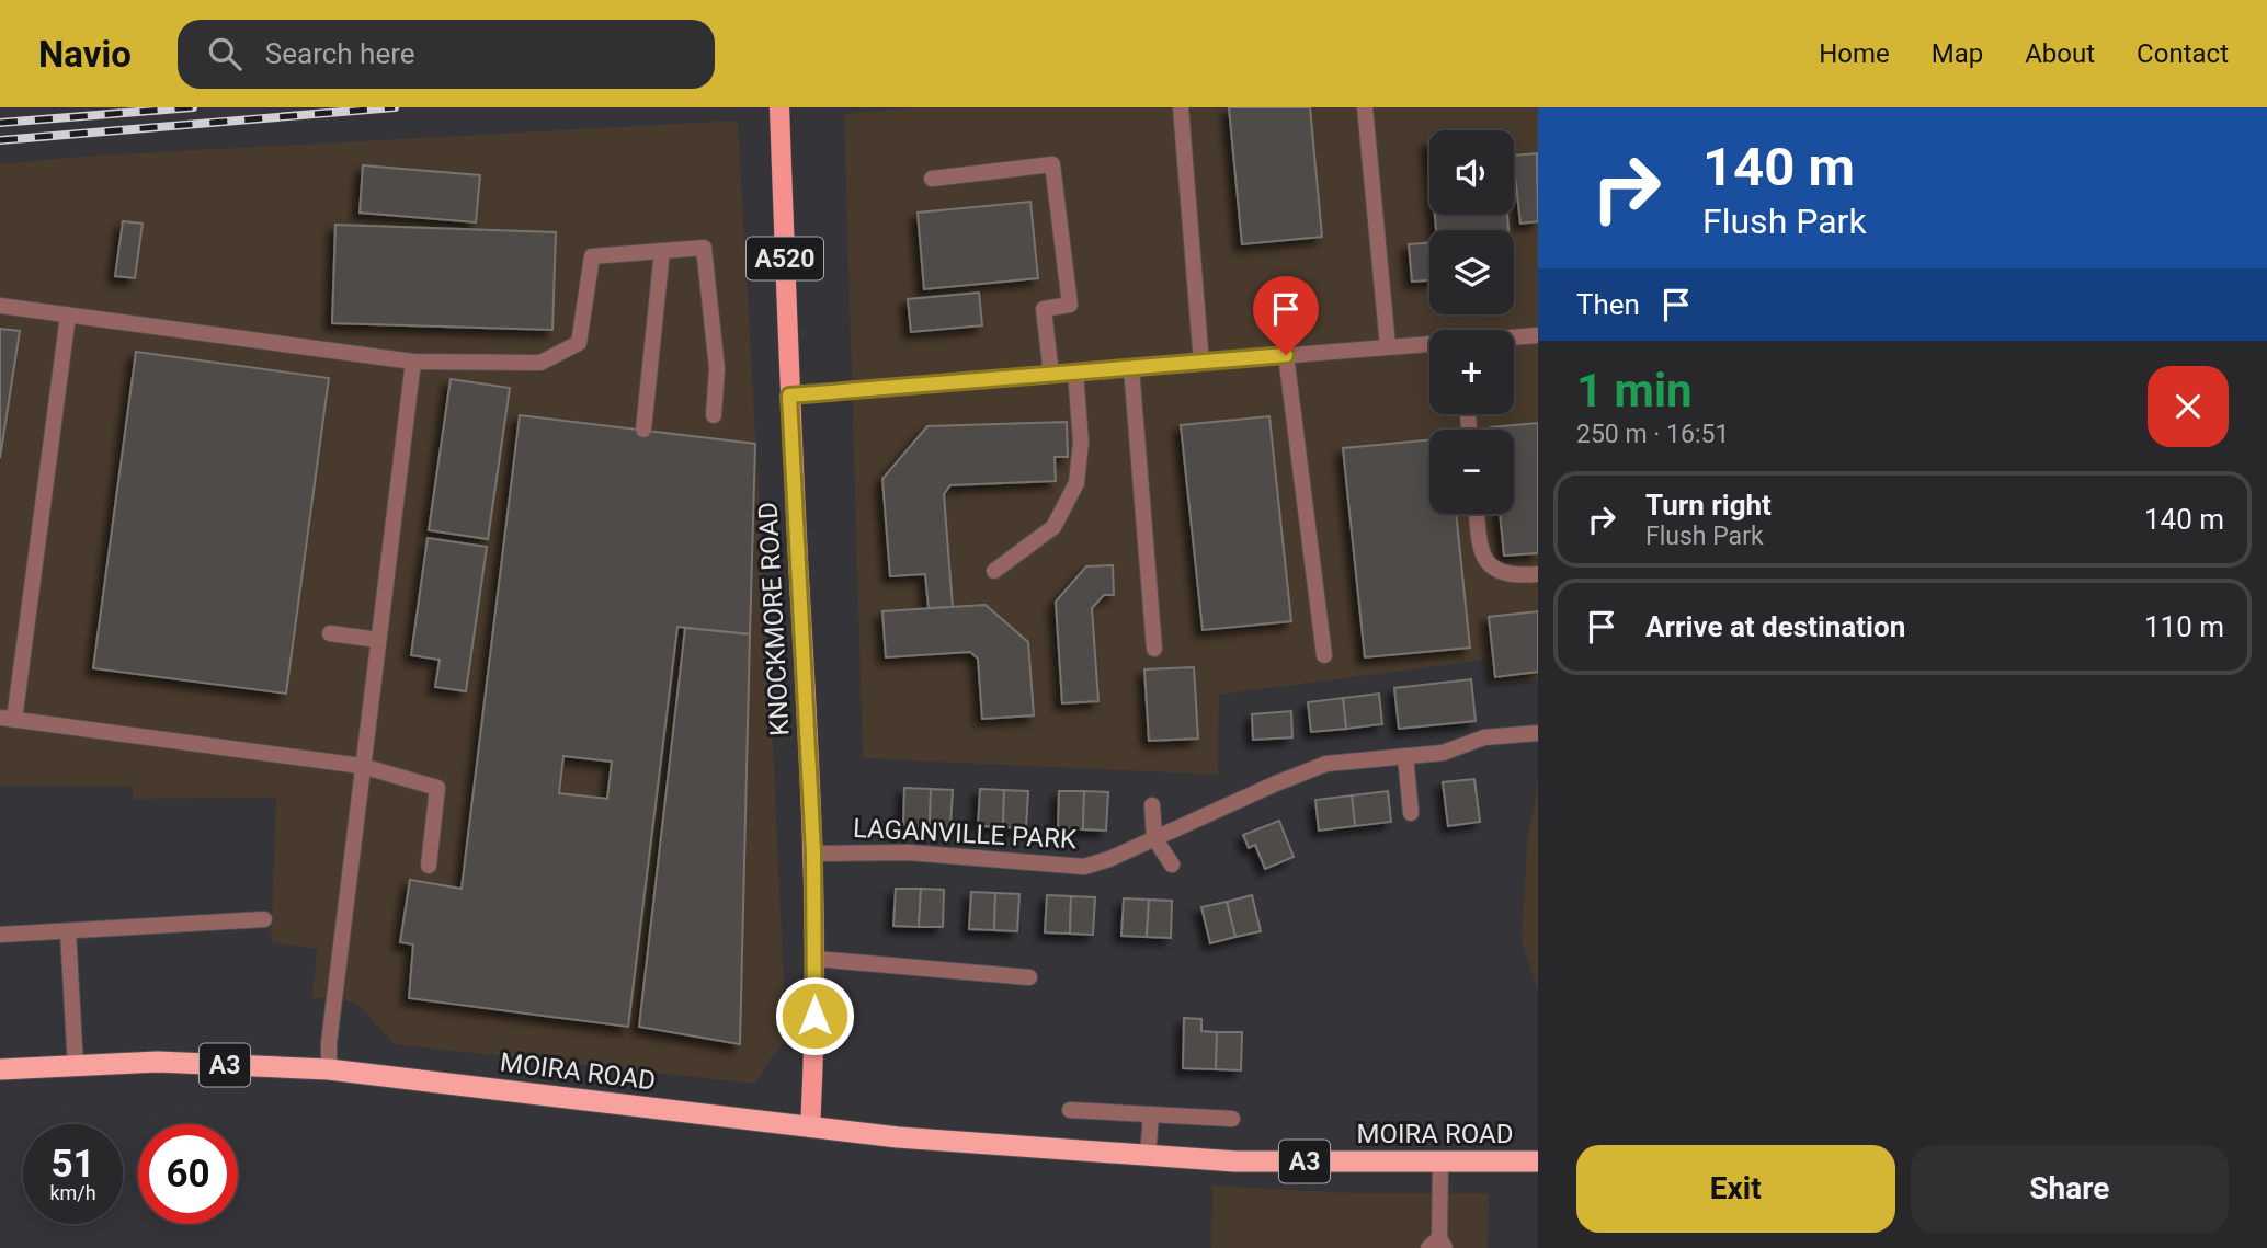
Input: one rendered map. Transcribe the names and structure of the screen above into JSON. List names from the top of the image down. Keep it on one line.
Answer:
{"streets":{"highway":["A3","MOIRA ROAD"],"main road":["A520","KNOCKMORE ROAD"],"street":["LAGANVILLE PARK"]},"crossings":[["KNOCKMORE ROAD","LAGANVILLE PARK"],["KNOCKMORE ROAD","MOIRA ROAD"]],"page":{"header":"Navio","search":"Search here","nav":["Home","Map","About","Contact"],"turn":["140 m","Flush Park"],"map_buttons":["+","−"],"then":"Then","heading":["1 min","250 m · 16:51"],"list":[{"name":"Turn right","note":"Flush Park","value":"140 m"},{"name":"Arrive at destination","value":"110 m"}],"speed":"51 km/h","limit":"60","buttons":["Exit","Share"]}}
